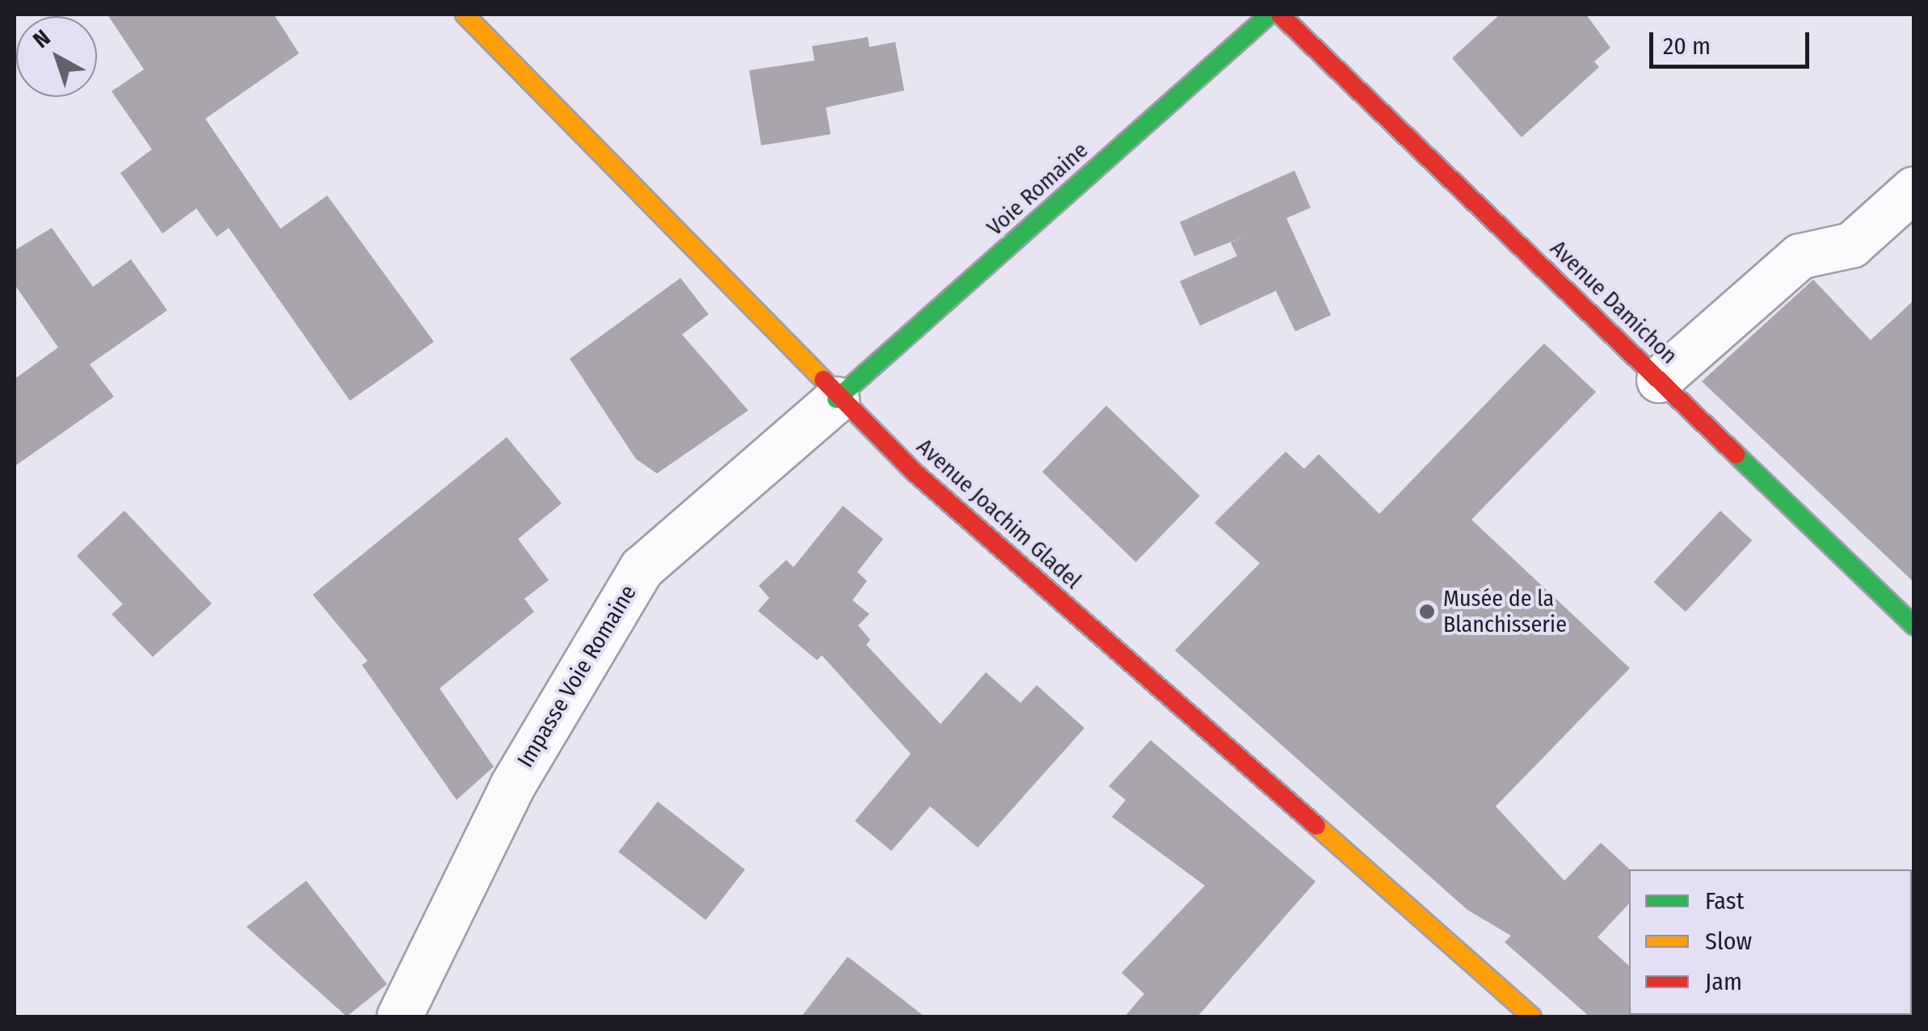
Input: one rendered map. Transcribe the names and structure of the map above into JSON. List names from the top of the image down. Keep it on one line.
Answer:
{"streets":{"street":["Voie Romaine","Avenue Damichon","Avenue Joachim Gladel","Impasse Voie Romaine"]},"crossings":[["Voie Romaine","Avenue Joachim Gladel"],["Voie Romaine","Impasse Voie Romaine"],["Avenue Joachim Gladel","Impasse Voie Romaine"]],"places":["Musée de la Blanchisserie"],"legend":["Fast","Slow","Jam"],"scale_bar":"20 m","north":"top left"}
